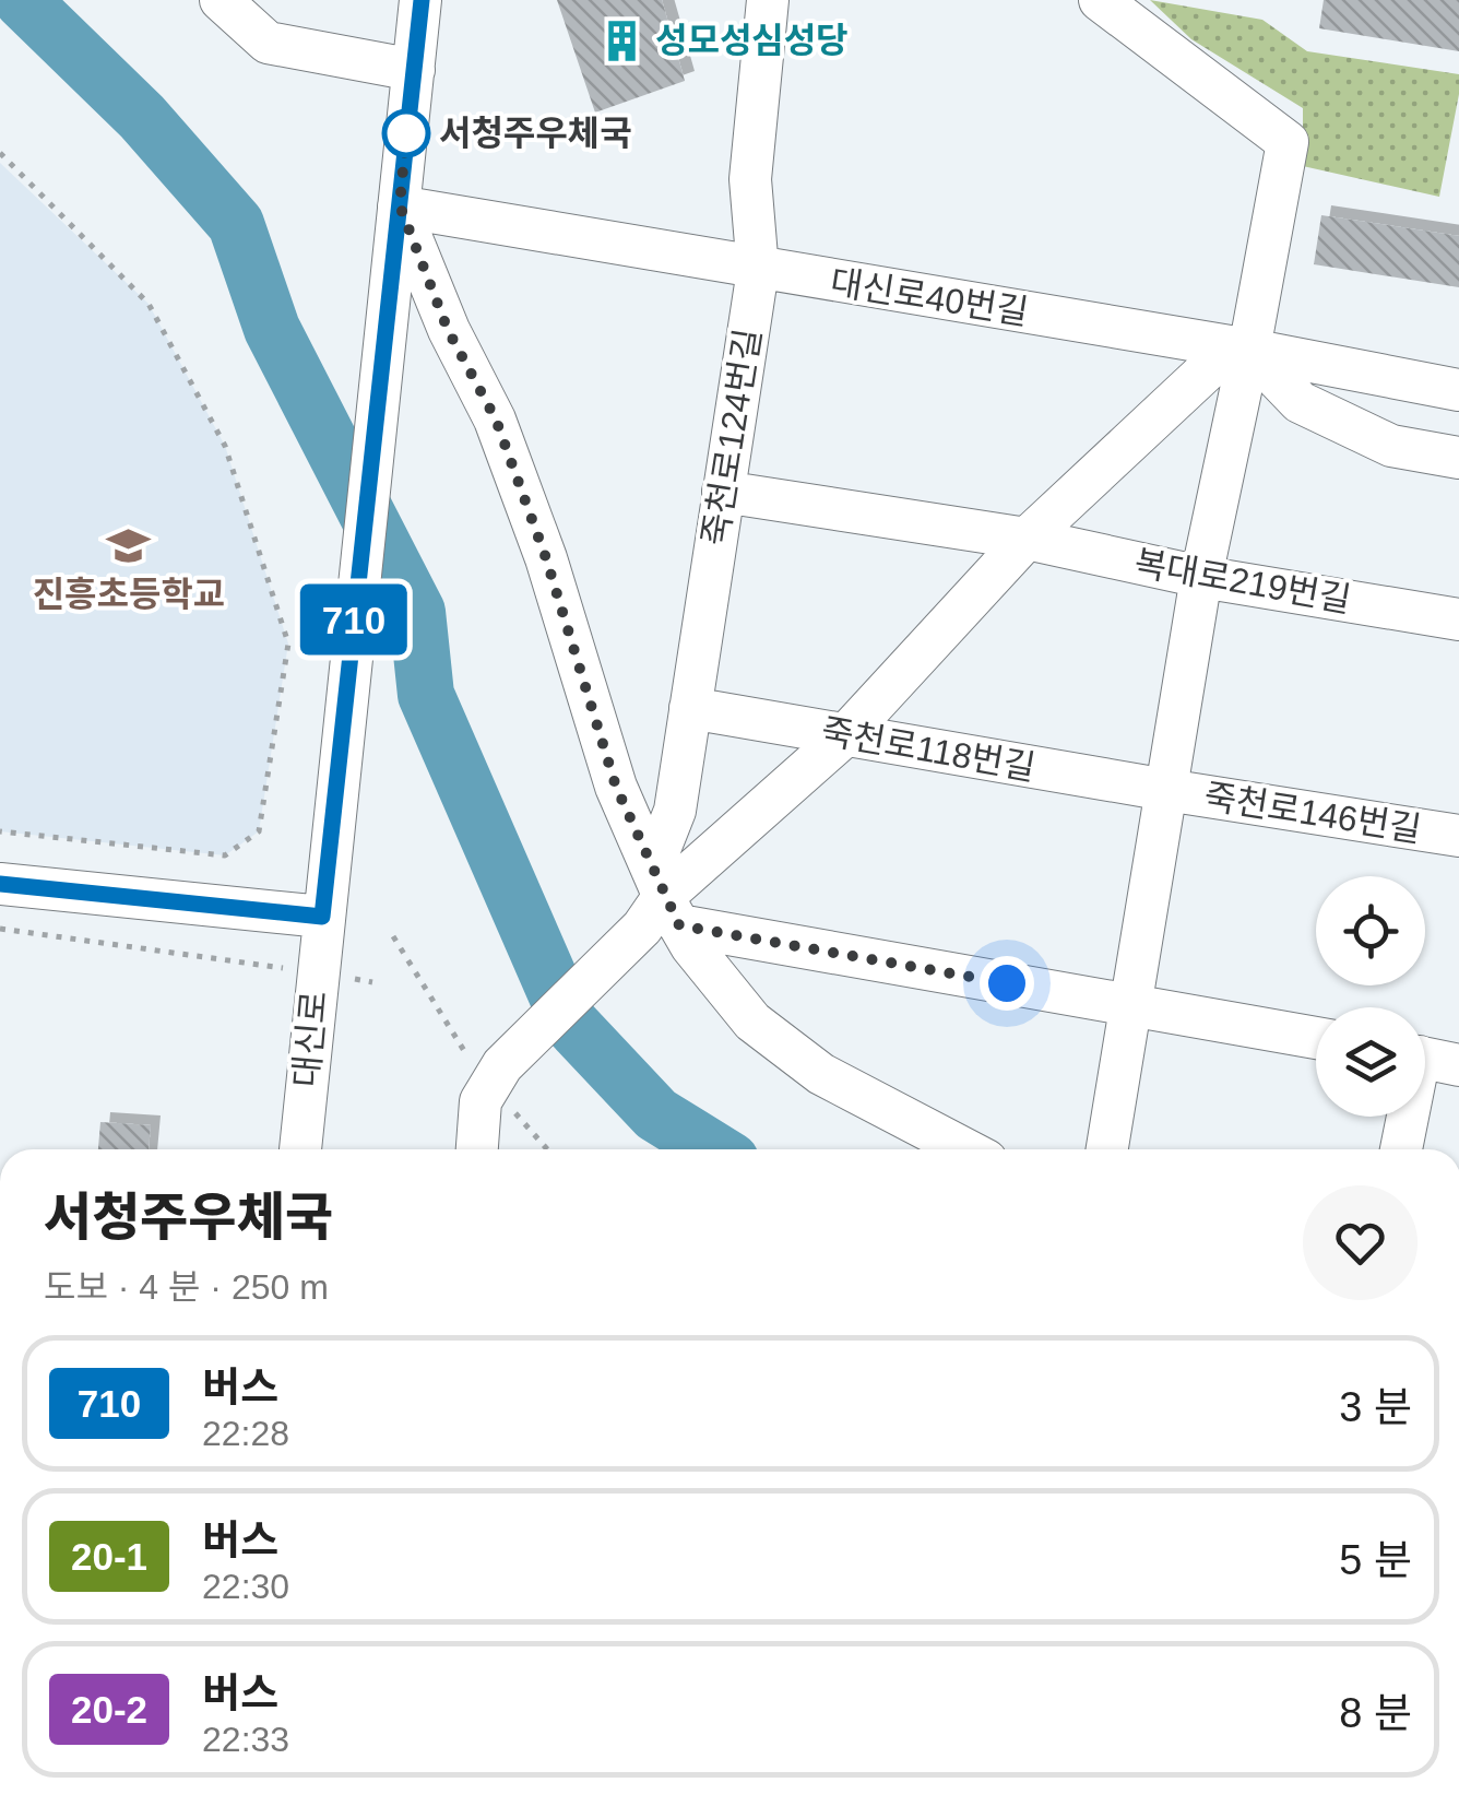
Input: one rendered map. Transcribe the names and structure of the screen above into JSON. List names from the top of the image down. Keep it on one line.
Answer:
{"streets":{"street":["대신로40번길","죽천로124번길","복대로219번길","죽천로118번길","죽천로146번길","대신로"]},"crossings":[["대신로40번길","죽천로124번길"],["대신로40번길","대신로"],["죽천로124번길","복대로219번길"],["죽천로124번길","죽천로118번길"],["죽천로118번길","죽천로146번길"]],"places":{"building":["성모성심성당"],"other":["서청주우체국"],"school or university":["진흥초등학교"]},"lines":["bus line 710"],"page":{"on_map":"710","heading":["서청주우체국","도보 · 4 분 · 250 m"],"list":[{"mark":"710","name":"버스","note":"22:28","value":"3 분"},{"mark":"20-1","name":"버스","note":"22:30","value":"5 분"},{"mark":"20-2","name":"버스","note":"22:33","value":"8 분"}]}}
